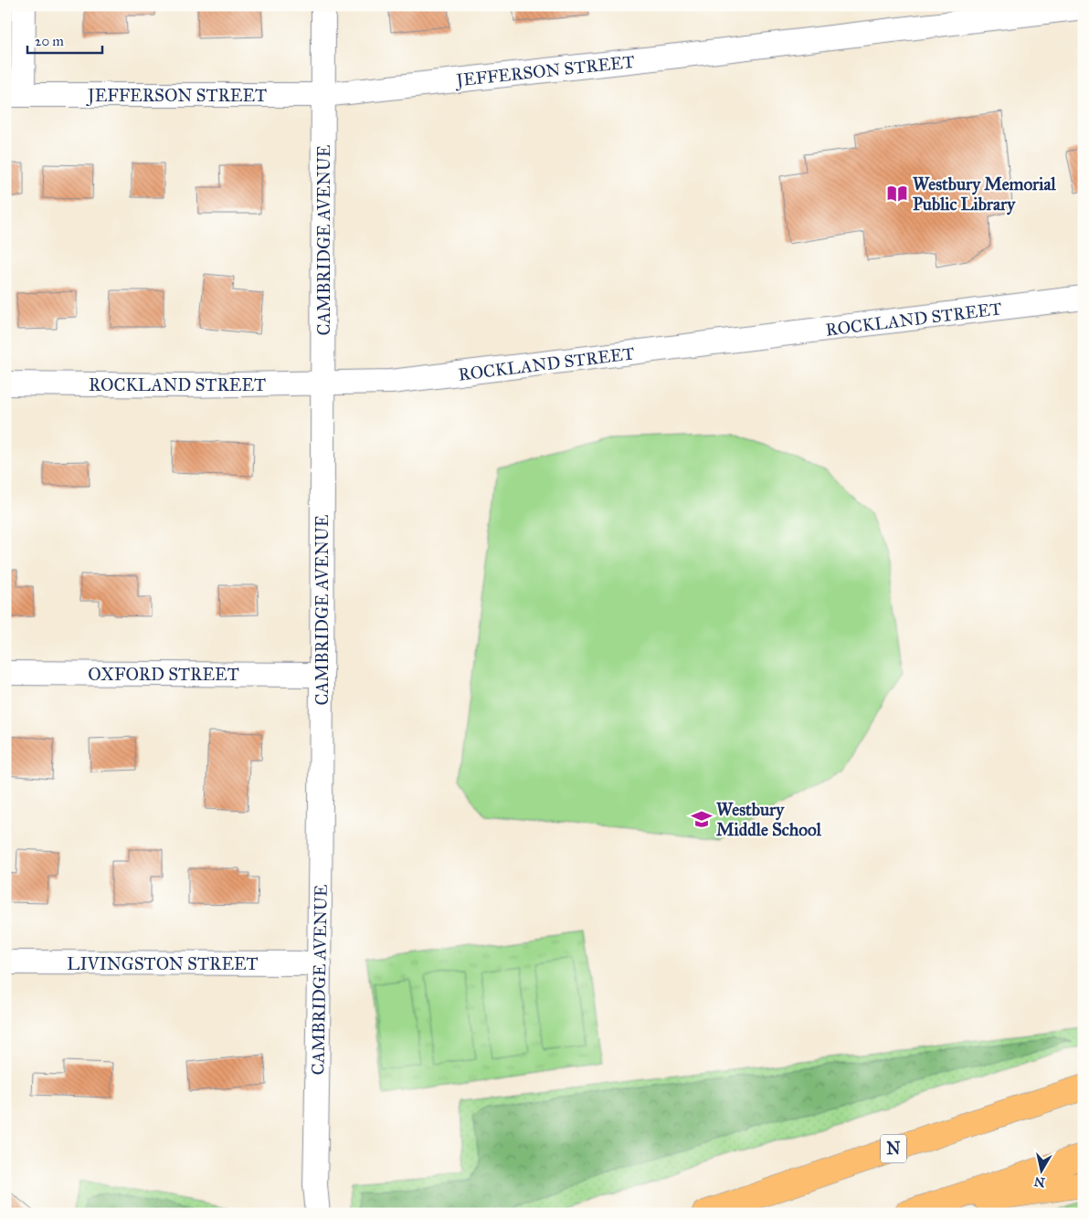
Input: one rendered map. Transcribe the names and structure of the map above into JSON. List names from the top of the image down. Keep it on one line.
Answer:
{"streets":{"highway":["N"],"street":["JEFFERSON STREET","CAMBRIDGE AVENUE","ROCKLAND STREET","OXFORD STREET","LIVINGSTON STREET"]},"crossings":[["JEFFERSON STREET","CAMBRIDGE AVENUE"],["CAMBRIDGE AVENUE","ROCKLAND STREET"],["CAMBRIDGE AVENUE","OXFORD STREET"],["CAMBRIDGE AVENUE","LIVINGSTON STREET"]],"places":{"library":["Westbury Memorial Public Library"],"school or university":["Westbury Middle School"]},"scale_bar":"20 m","north":"bottom"}
